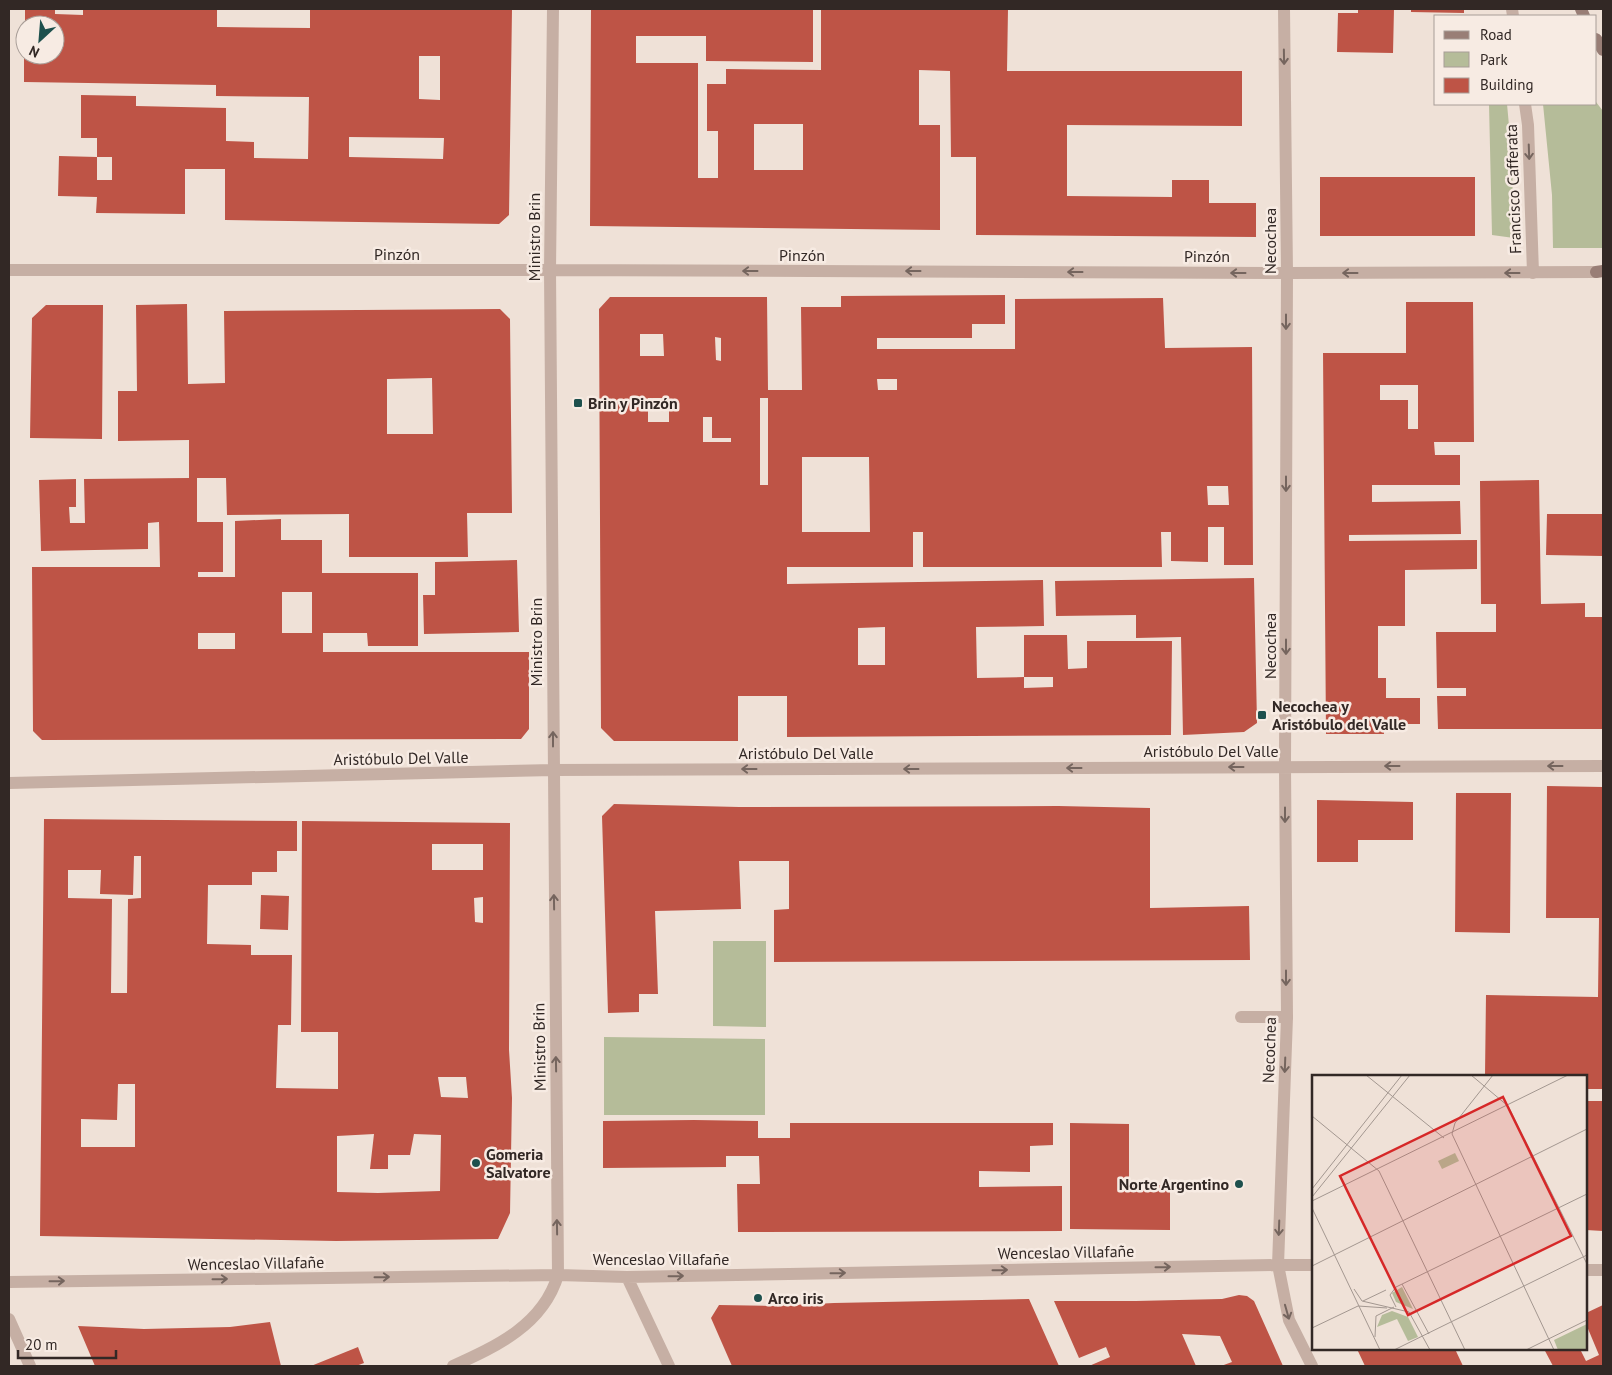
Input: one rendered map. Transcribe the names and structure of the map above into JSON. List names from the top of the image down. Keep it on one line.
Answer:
{"streets":{"street":["Francisco Cafferata","Ministro Brin","Necochea","Pinzón","Aristóbulo Del Valle","Wenceslao Villafañe"]},"crossings":[["Francisco Cafferata","Pinzón"],["Ministro Brin","Pinzón"],["Ministro Brin","Aristóbulo Del Valle"],["Ministro Brin","Wenceslao Villafañe"],["Necochea","Pinzón"],["Necochea","Aristóbulo Del Valle"],["Necochea","Wenceslao Villafañe"]],"one_way":["Francisco Cafferata","Ministro Brin","Necochea","Pinzón","Aristóbulo Del Valle","Wenceslao Villafañe"],"places":{"transit":["Brin y Pinzón","Necochea y Aristóbulo del Valle"],"other":["Gomeria Salvatore","Norte Argentino","Arco iris"]},"legend":["Road","Park","Building"],"scale_bar":"20 m","north":"bottom left"}
